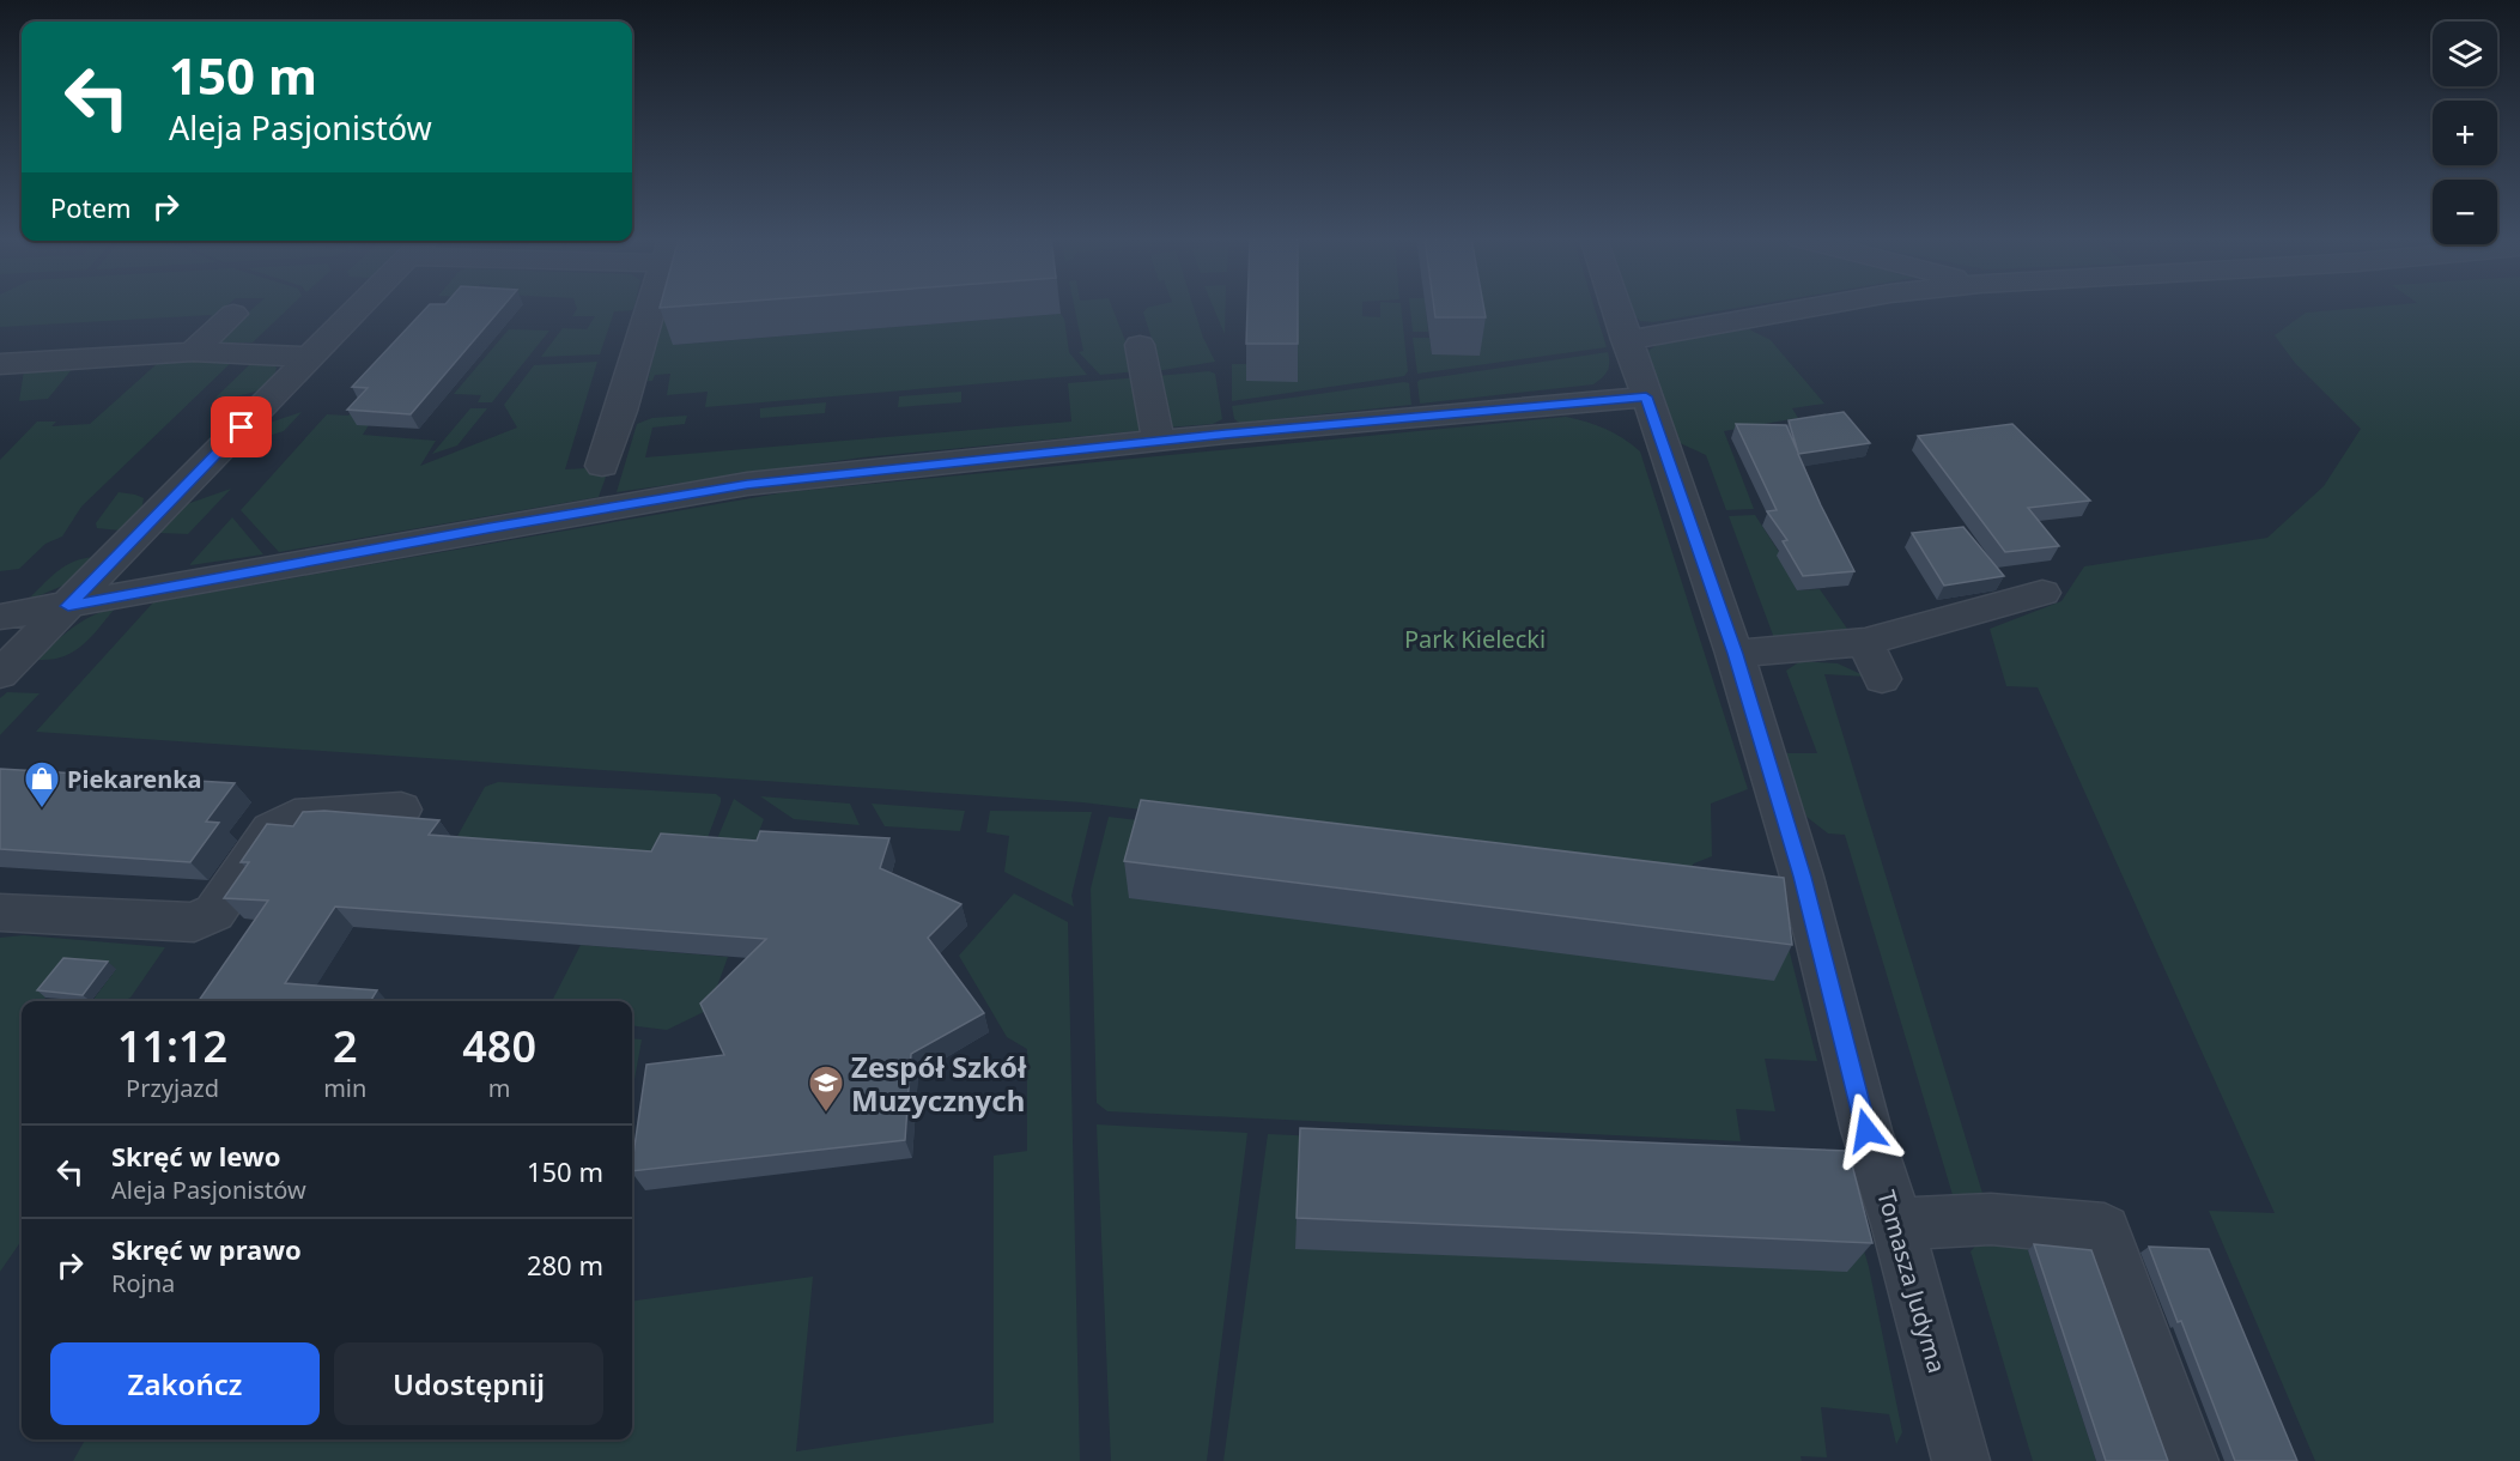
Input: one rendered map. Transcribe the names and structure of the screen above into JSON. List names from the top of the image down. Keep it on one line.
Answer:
{"streets":{"street":["Tomasza Judyma"]},"parks":["Park Kielecki"],"places":{"shop":["Piekarenka"],"school or university":["Zespół Szkół Muzycznych"]},"page":{"map_buttons":["+","−"],"turn":["150 m","Aleja Pasjonistów"],"then":"Potem","eta":["11:12","Przyjazd","2","min","480","m"],"list":[{"name":"Skręć w lewo","note":"Aleja Pasjonistów","value":"150 m"},{"name":"Skręć w prawo","note":"Rojna","value":"280 m"}],"buttons":["Zakończ","Udostępnij"]}}
